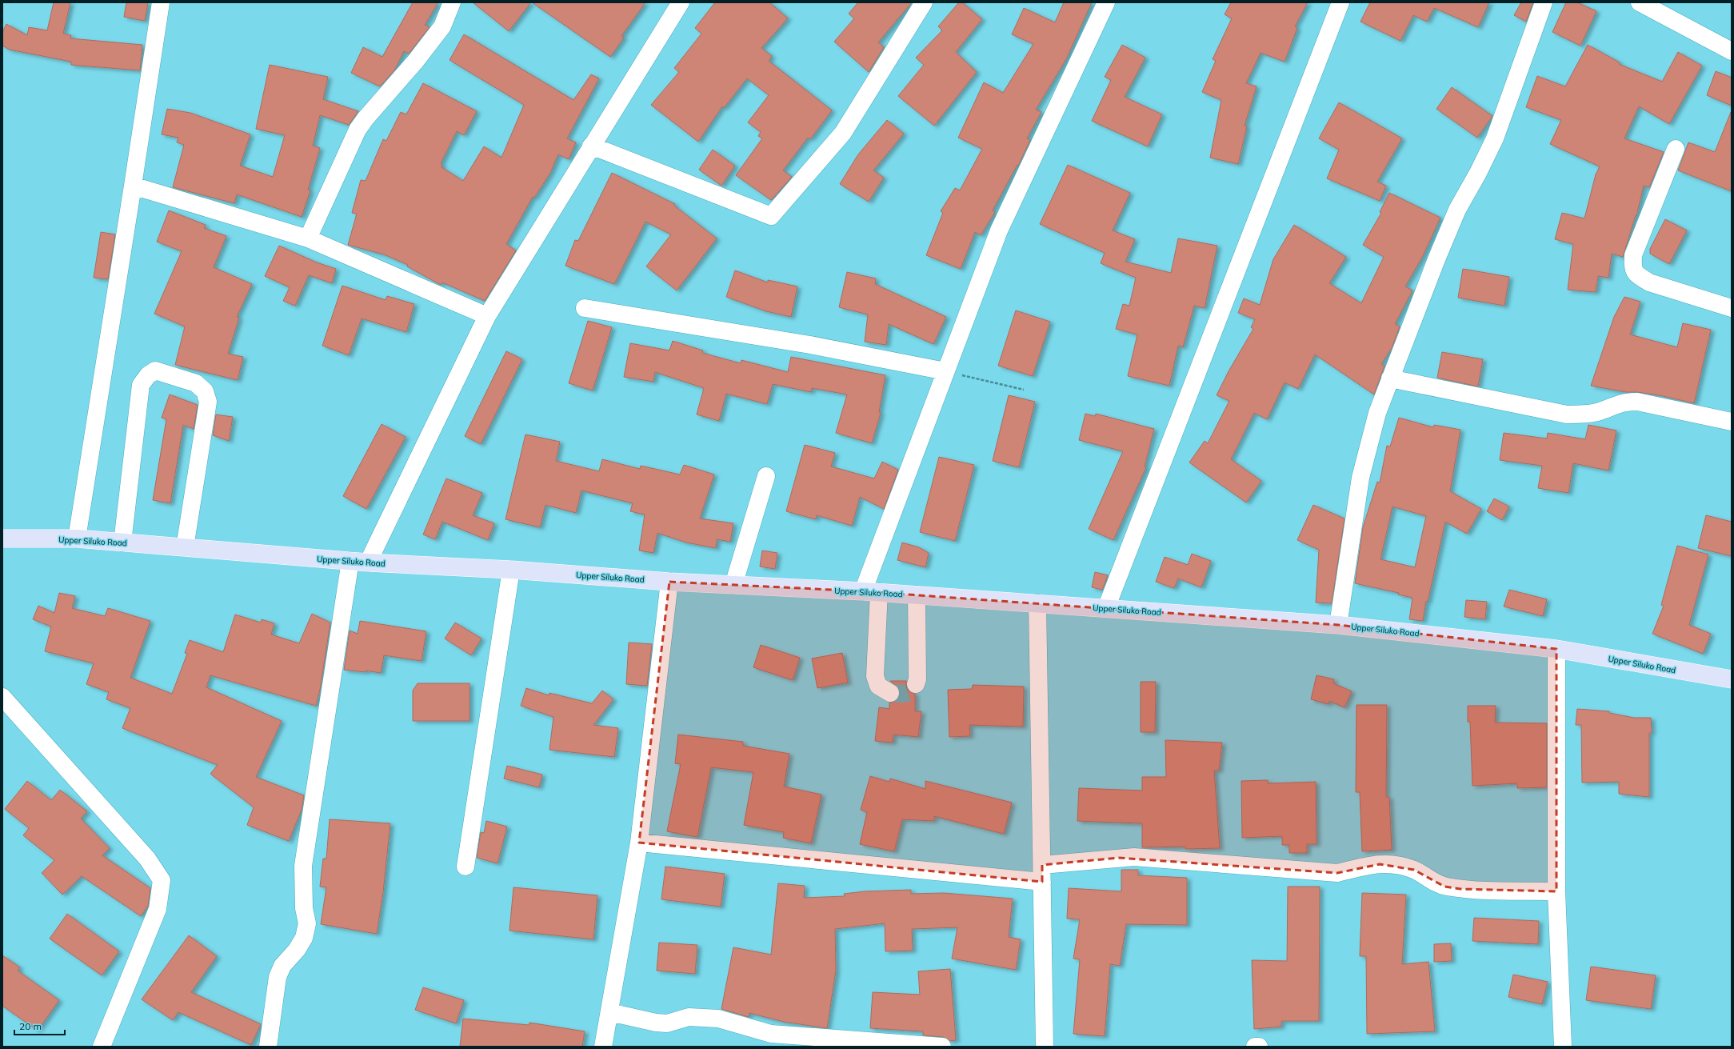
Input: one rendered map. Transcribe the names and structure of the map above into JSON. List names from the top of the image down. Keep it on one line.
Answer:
{"streets":{"main road":["Upper Siluko Road"]},"scale_bar":"20 m"}
